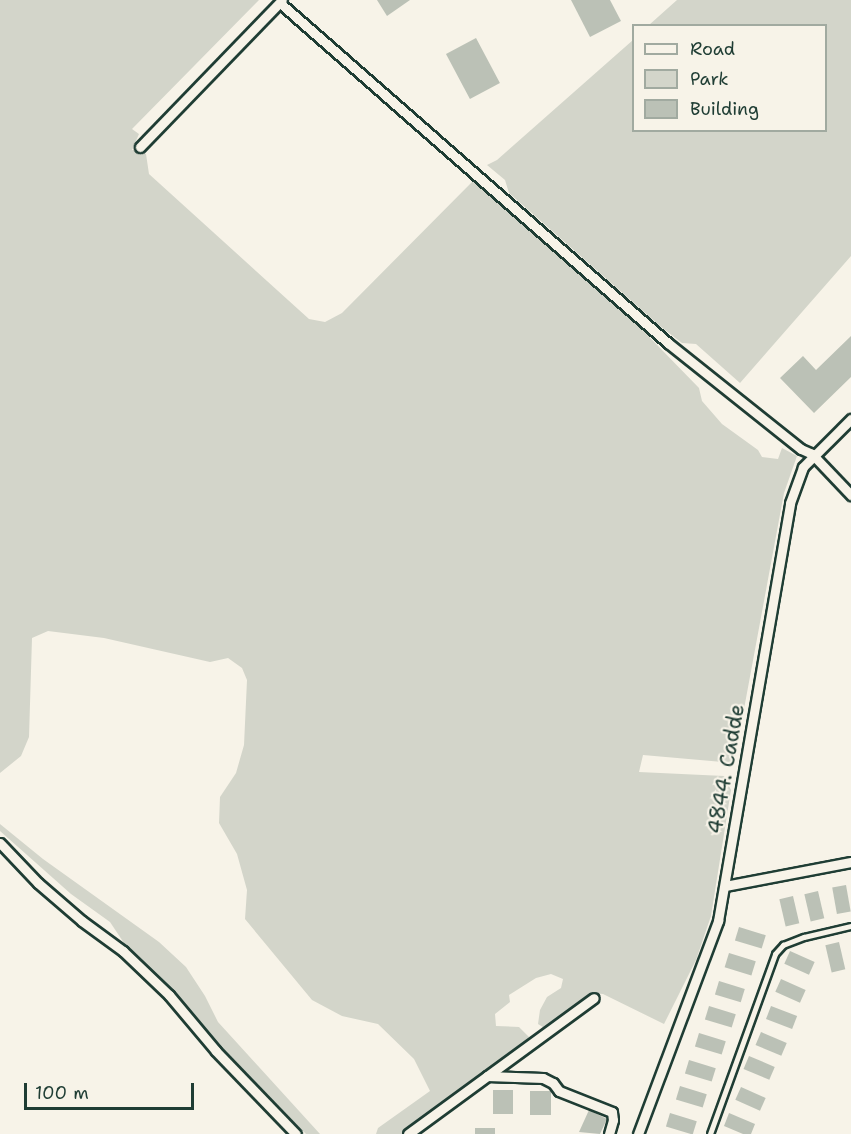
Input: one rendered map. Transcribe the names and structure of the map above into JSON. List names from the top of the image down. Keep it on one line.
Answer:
{"streets":{"street":["4844. Cadde"]},"legend":["Road","Park","Building"],"scale_bar":"100 m"}
